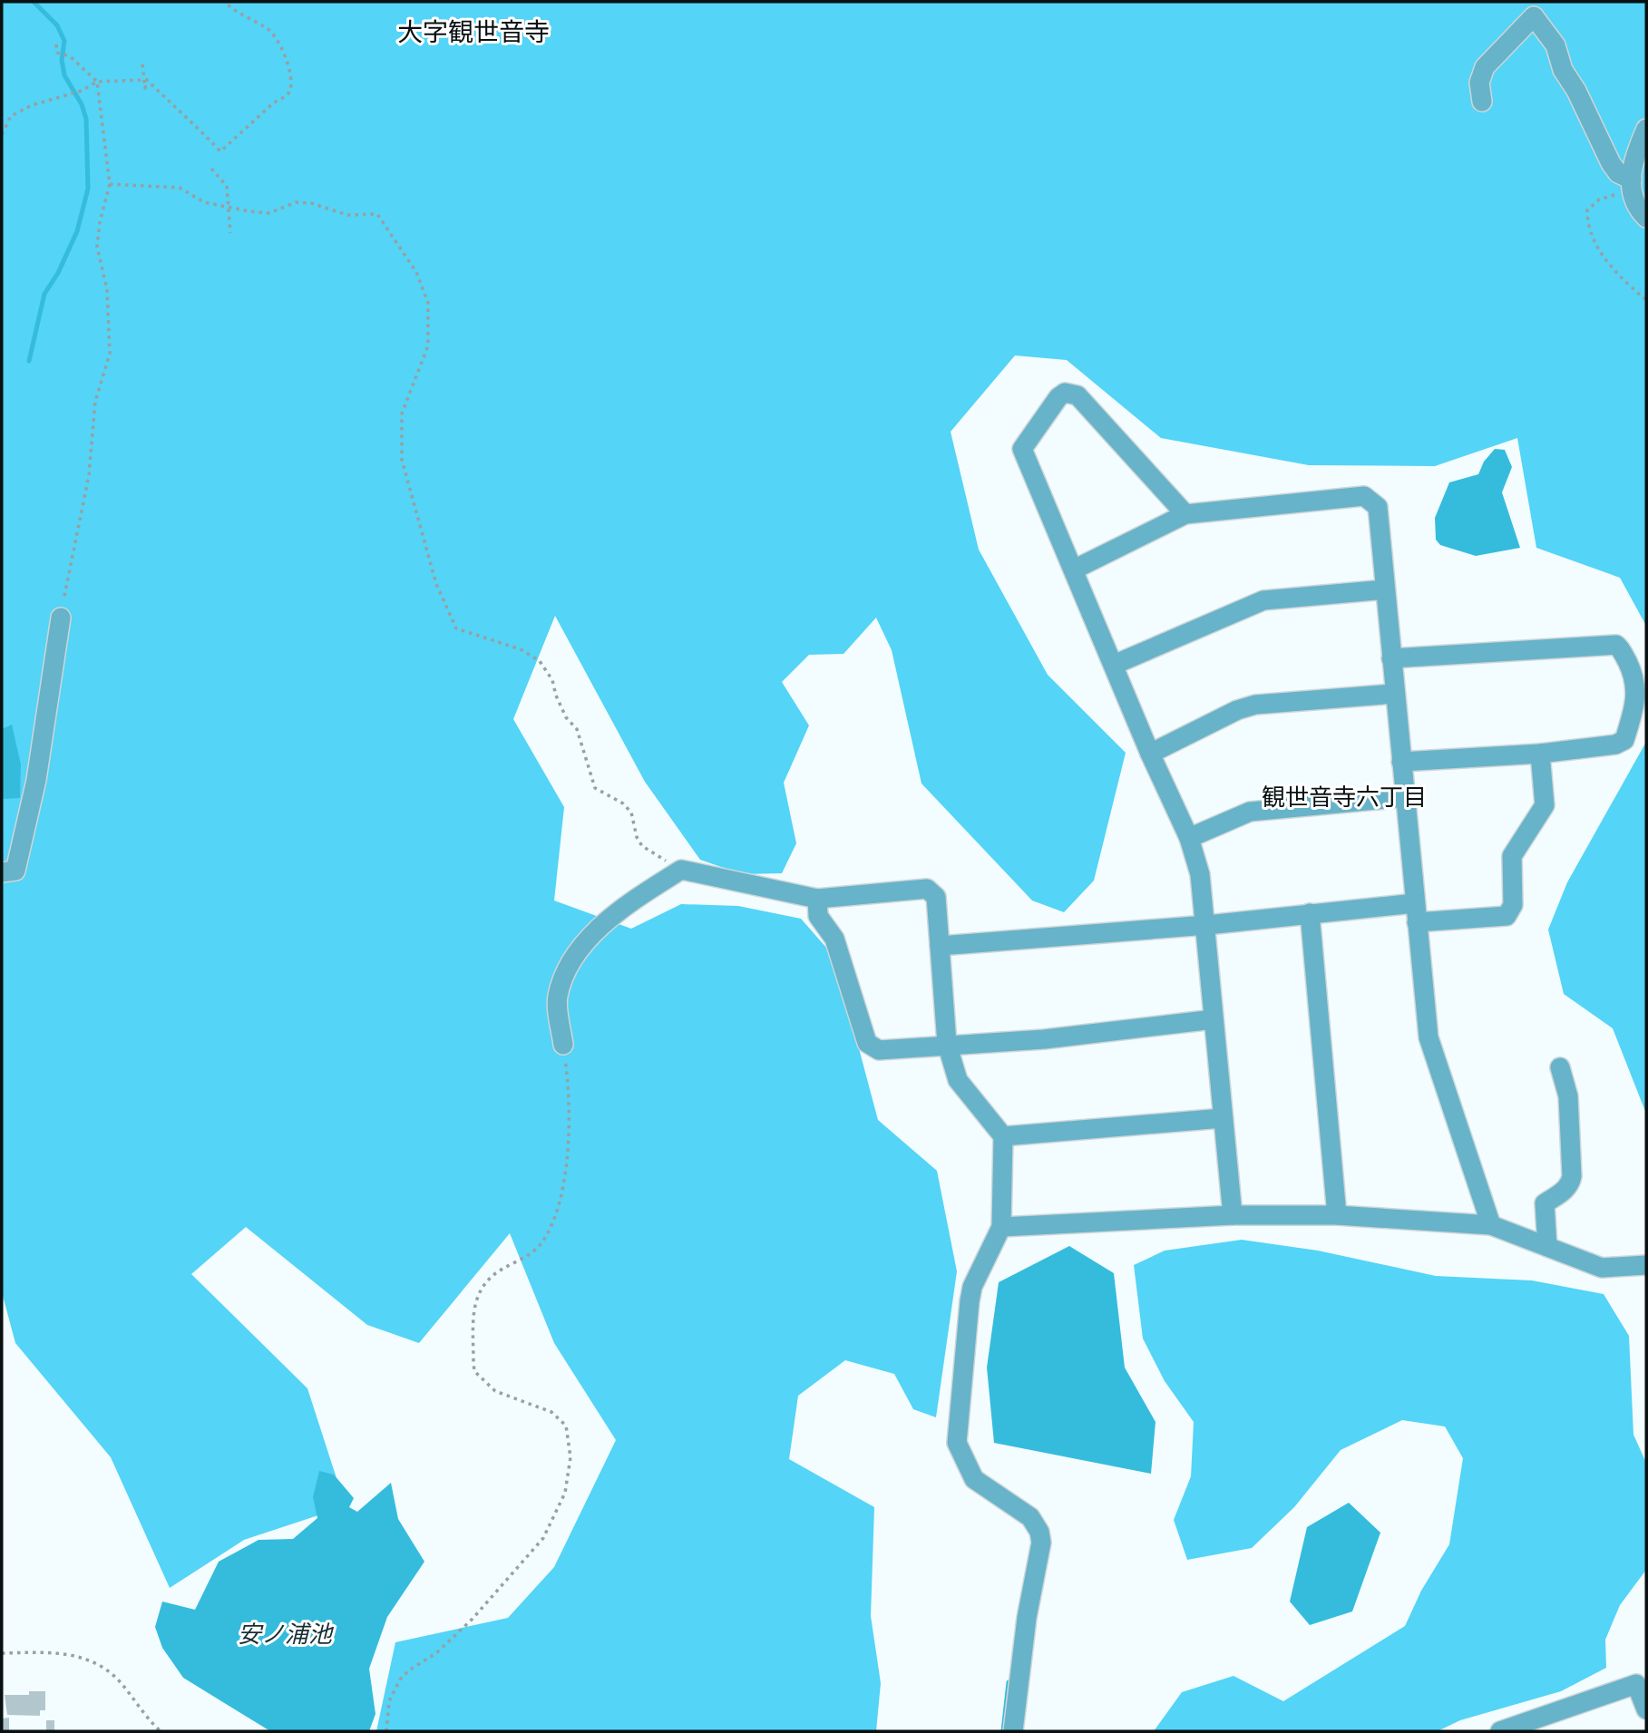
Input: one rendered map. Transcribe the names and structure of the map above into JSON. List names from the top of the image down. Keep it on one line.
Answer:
{"districts":["大字観世音寺","観世音寺六丁目"],"water":["安ノ浦池"]}
